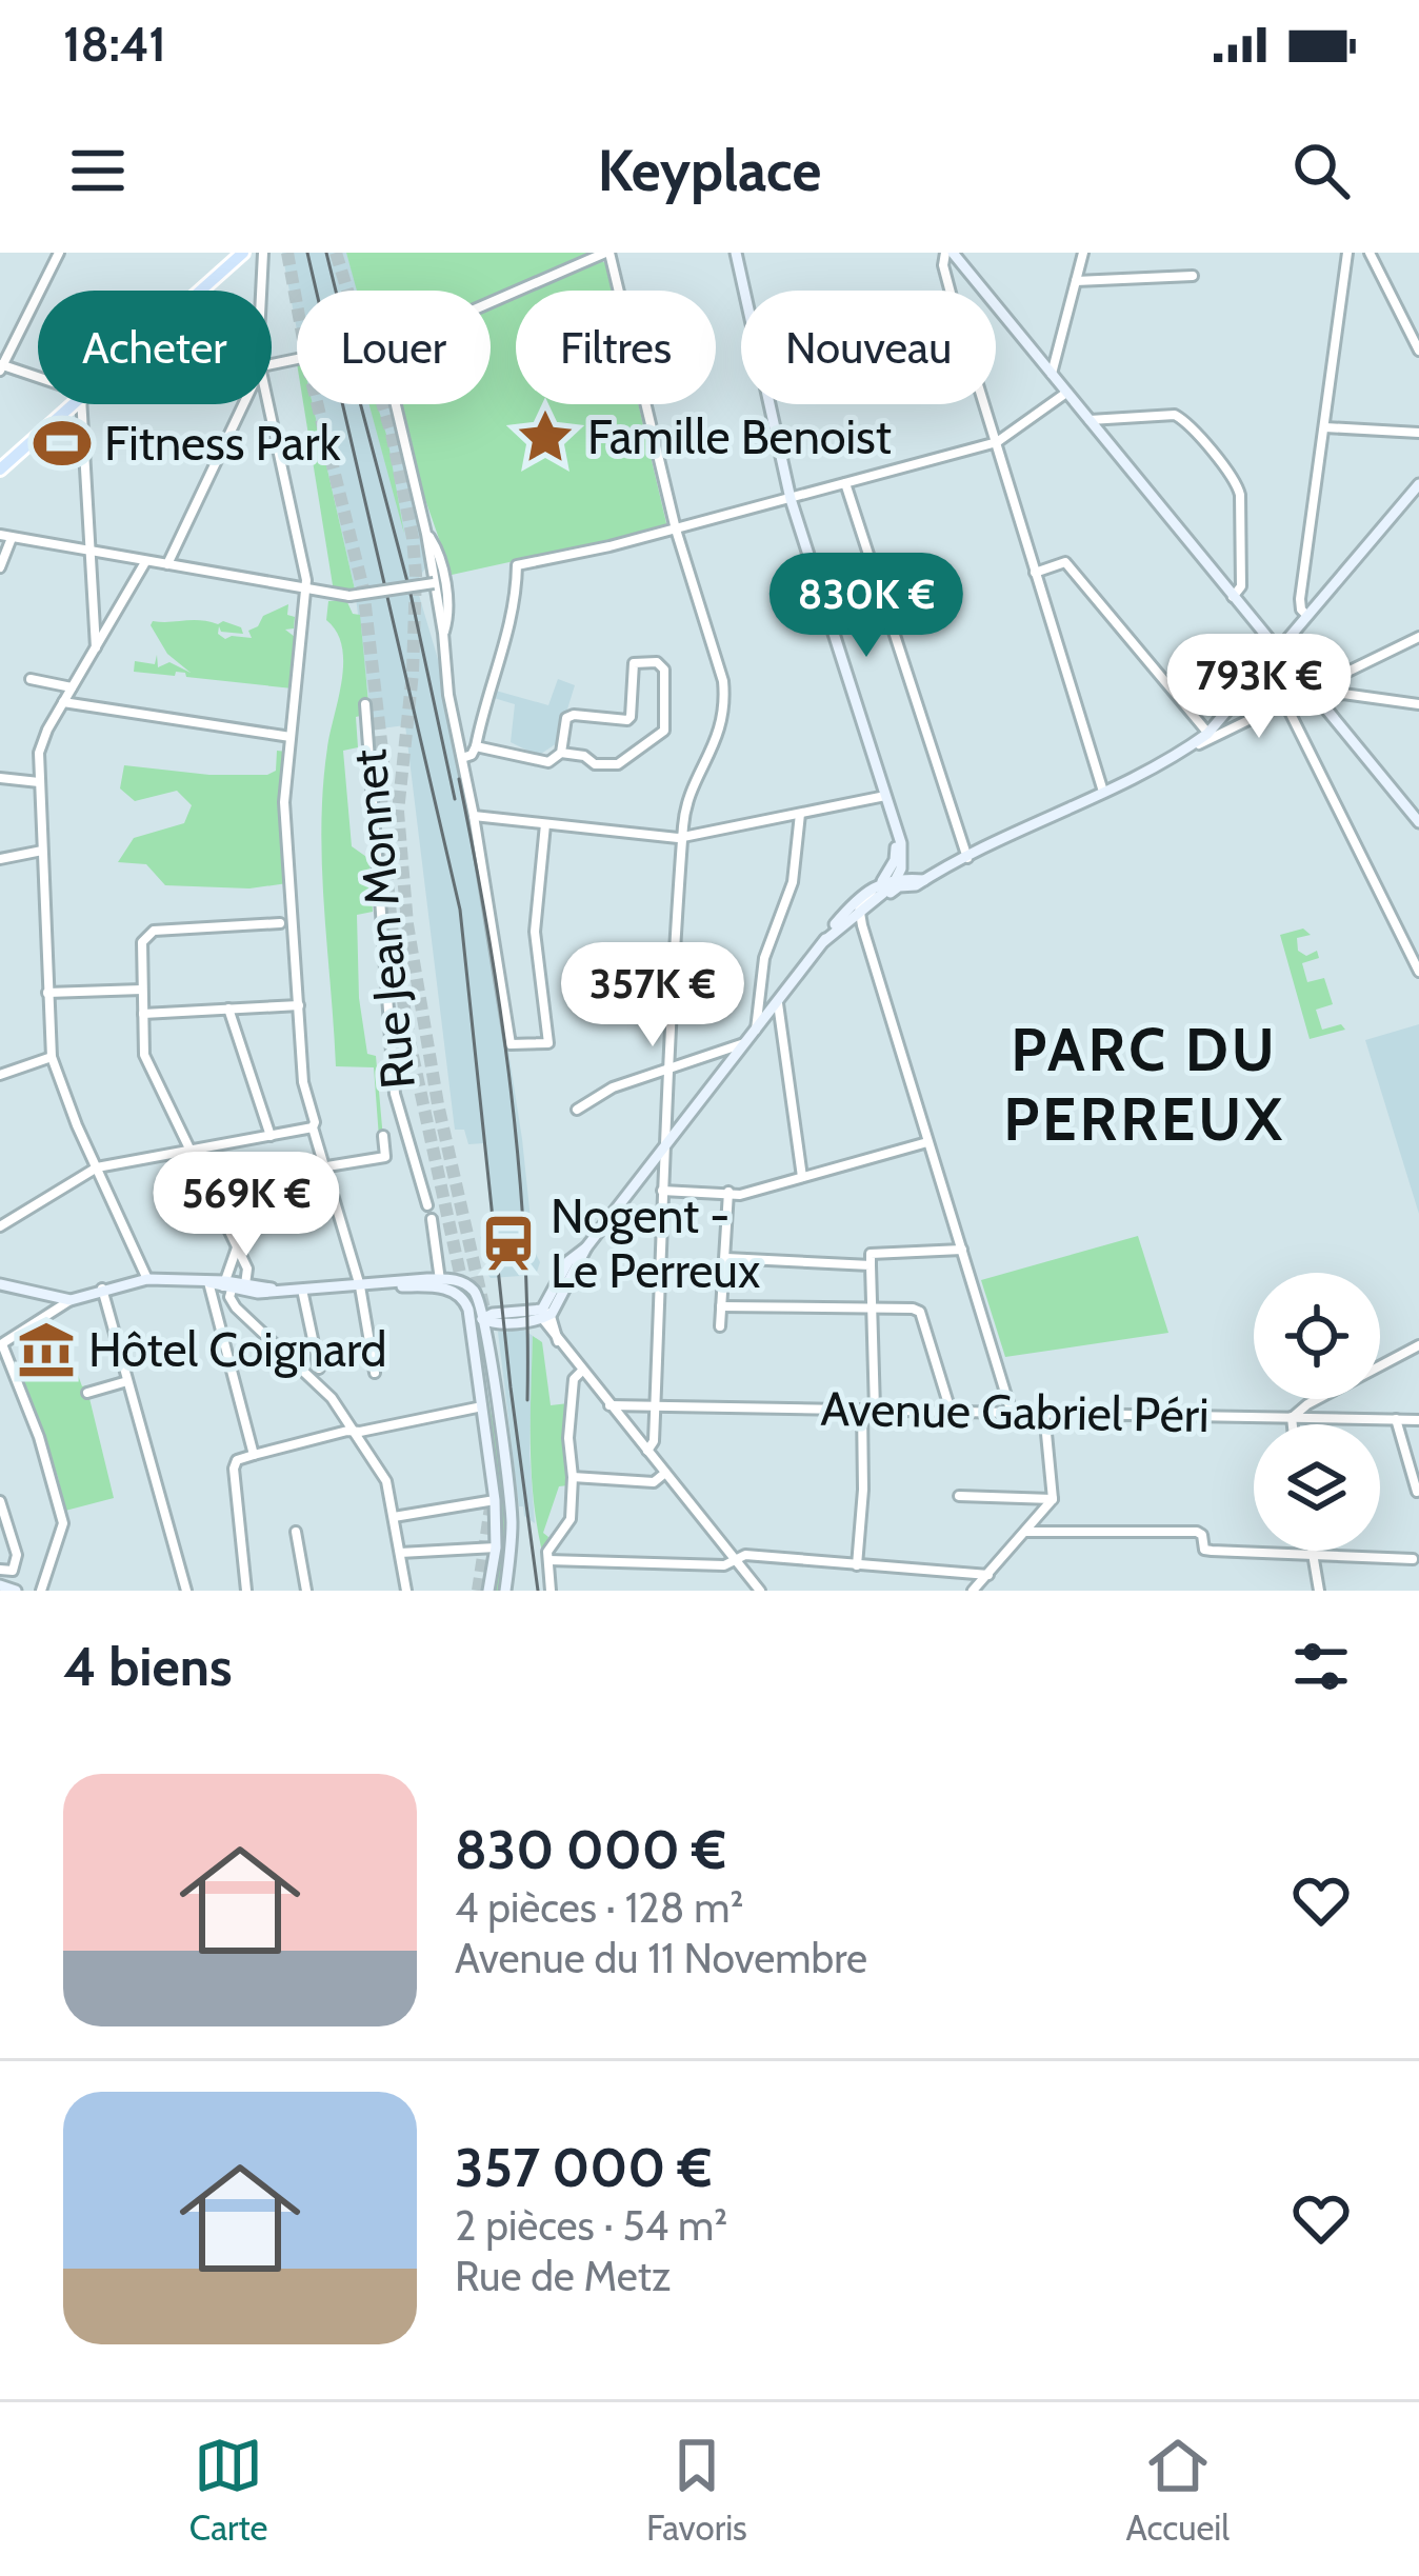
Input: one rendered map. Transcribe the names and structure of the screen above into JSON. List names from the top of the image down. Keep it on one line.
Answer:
{"streets":{"street":["Rue Jean Monnet","Avenue Gabriel Péri"]},"districts":["PARC DU PERREUX"],"places":{"place":["Famille Benoist"],"sports":["Fitness Park"],"station":["Nogent - Le Perreux"],"museum":["Hôtel Coignard"]},"page":{"status":"18:41","header":"Keyplace","chip":["Acheter","Louer","Filtres","Nouveau"],"price":["830K €","793K €","357K €","569K €"],"heading":"4 biens","list":[{"name":"830 000 €","note":"4 pièces · 128 m² · Avenue du 11 Novembre"},{"name":"357 000 €","note":"2 pièces · 54 m² · Rue de Metz"}],"tabs":["Carte","Favoris","Accueil"]}}
